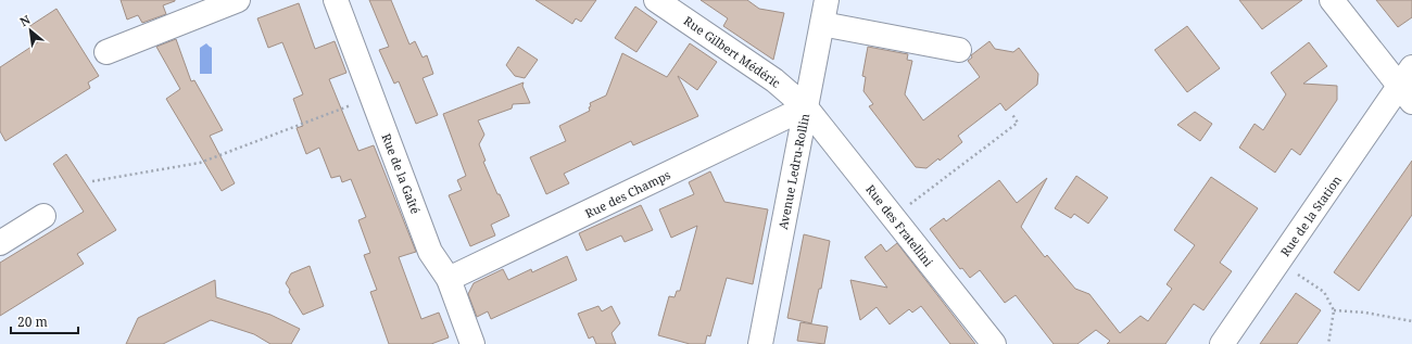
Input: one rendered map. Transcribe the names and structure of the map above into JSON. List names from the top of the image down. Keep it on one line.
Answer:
{"streets":{"street":["Rue Gilbert Médéric","Avenue Ledru-Rollin","Rue de la Gaîté","Rue des Champs","Rue de la Station","Rue des Fratellini"]},"crossings":[["Rue Gilbert Médéric","Avenue Ledru-Rollin"],["Rue Gilbert Médéric","Rue des Champs"],["Rue Gilbert Médéric","Rue des Fratellini"],["Avenue Ledru-Rollin","Rue des Champs"],["Avenue Ledru-Rollin","Rue des Fratellini"],["Rue de la Gaîté","Rue des Champs"],["Rue des Champs","Rue des Fratellini"]],"scale_bar":"20 m","north":"top left"}
